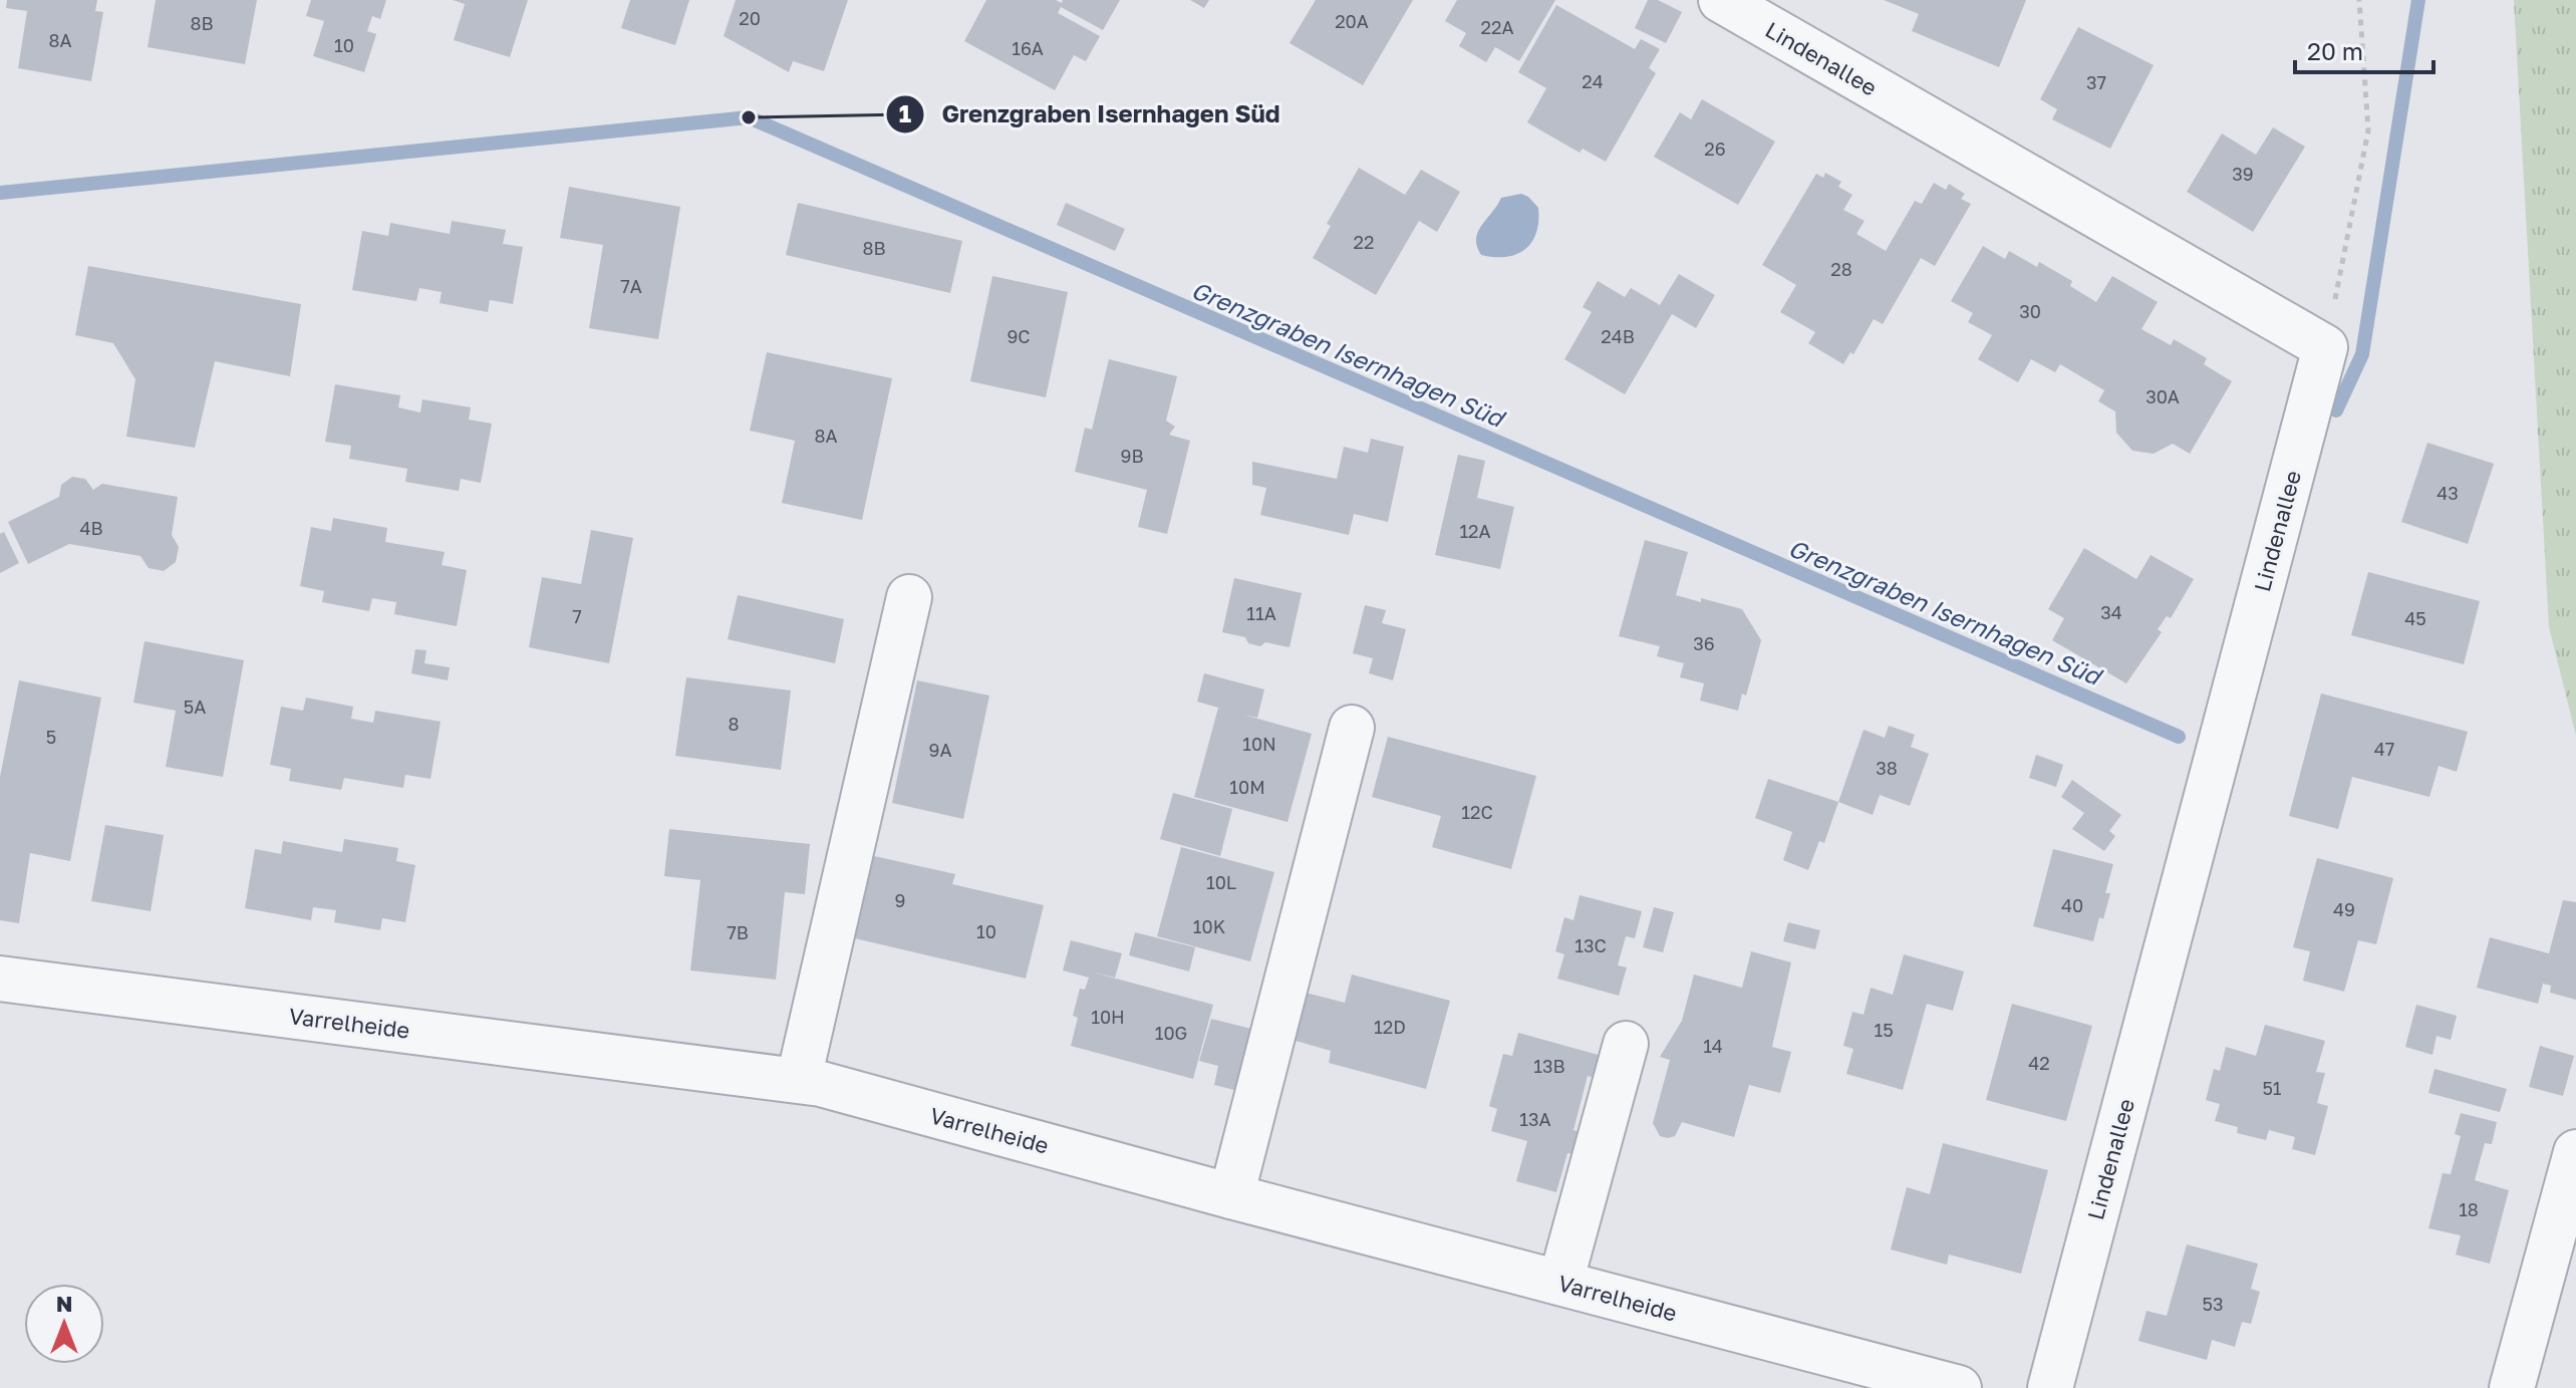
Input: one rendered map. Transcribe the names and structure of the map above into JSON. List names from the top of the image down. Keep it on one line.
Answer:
{"streets":{"street":["Lindenallee","Varrelheide"]},"water":["Grenzgraben Isernhagen Süd"],"places":["Grenzgraben Isernhagen Süd"],"house_numbers":["20","20A","8B","22A","8A","10","16A","24","37","26","39","22","8B","28","7A","30","9C","24B","30A","8A","9B","43","4B","12A","34","11A","7","45","36","5A","8","5","10N","47","9A","38","10M","12C","10L","9","40","49","10K","10","7B","13C","10H","12D","15","10G","14","42","13B","51","13A","18","53"],"scale_bar":"20 m","north":"top"}
